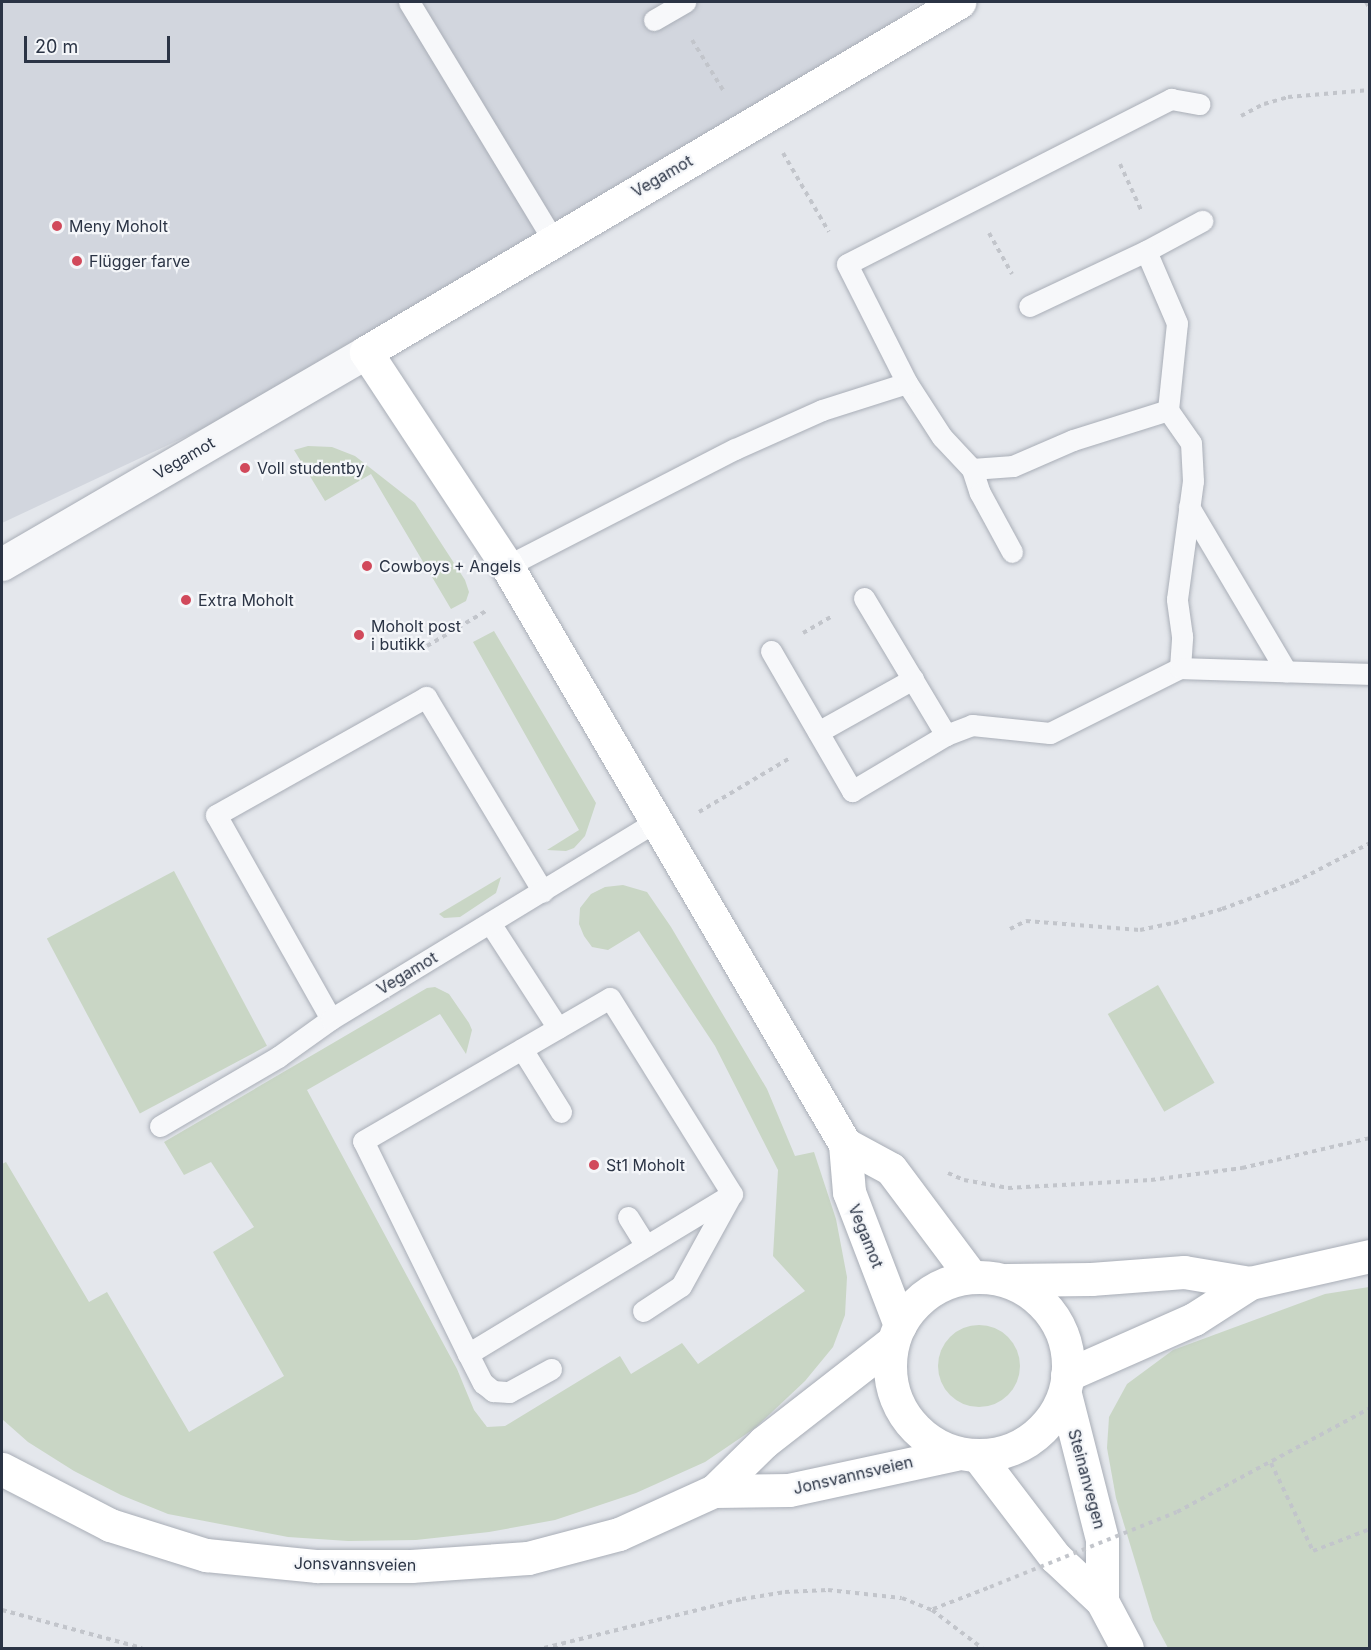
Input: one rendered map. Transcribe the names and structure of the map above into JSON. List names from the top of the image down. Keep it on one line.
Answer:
{"streets":{"main road":["Vegamot","Jonsvannsveien","Steinanvegen"]},"crossings":[["Vegamot","Jonsvannsveien"],["Vegamot","Steinanvegen"],["Jonsvannsveien","Steinanvegen"]],"places":["Meny Moholt","Flügger farve","Voll studentby","Cowboys + Angels","Extra Moholt","Moholt post i butikk","St1 Moholt"],"scale_bar":"20 m"}
